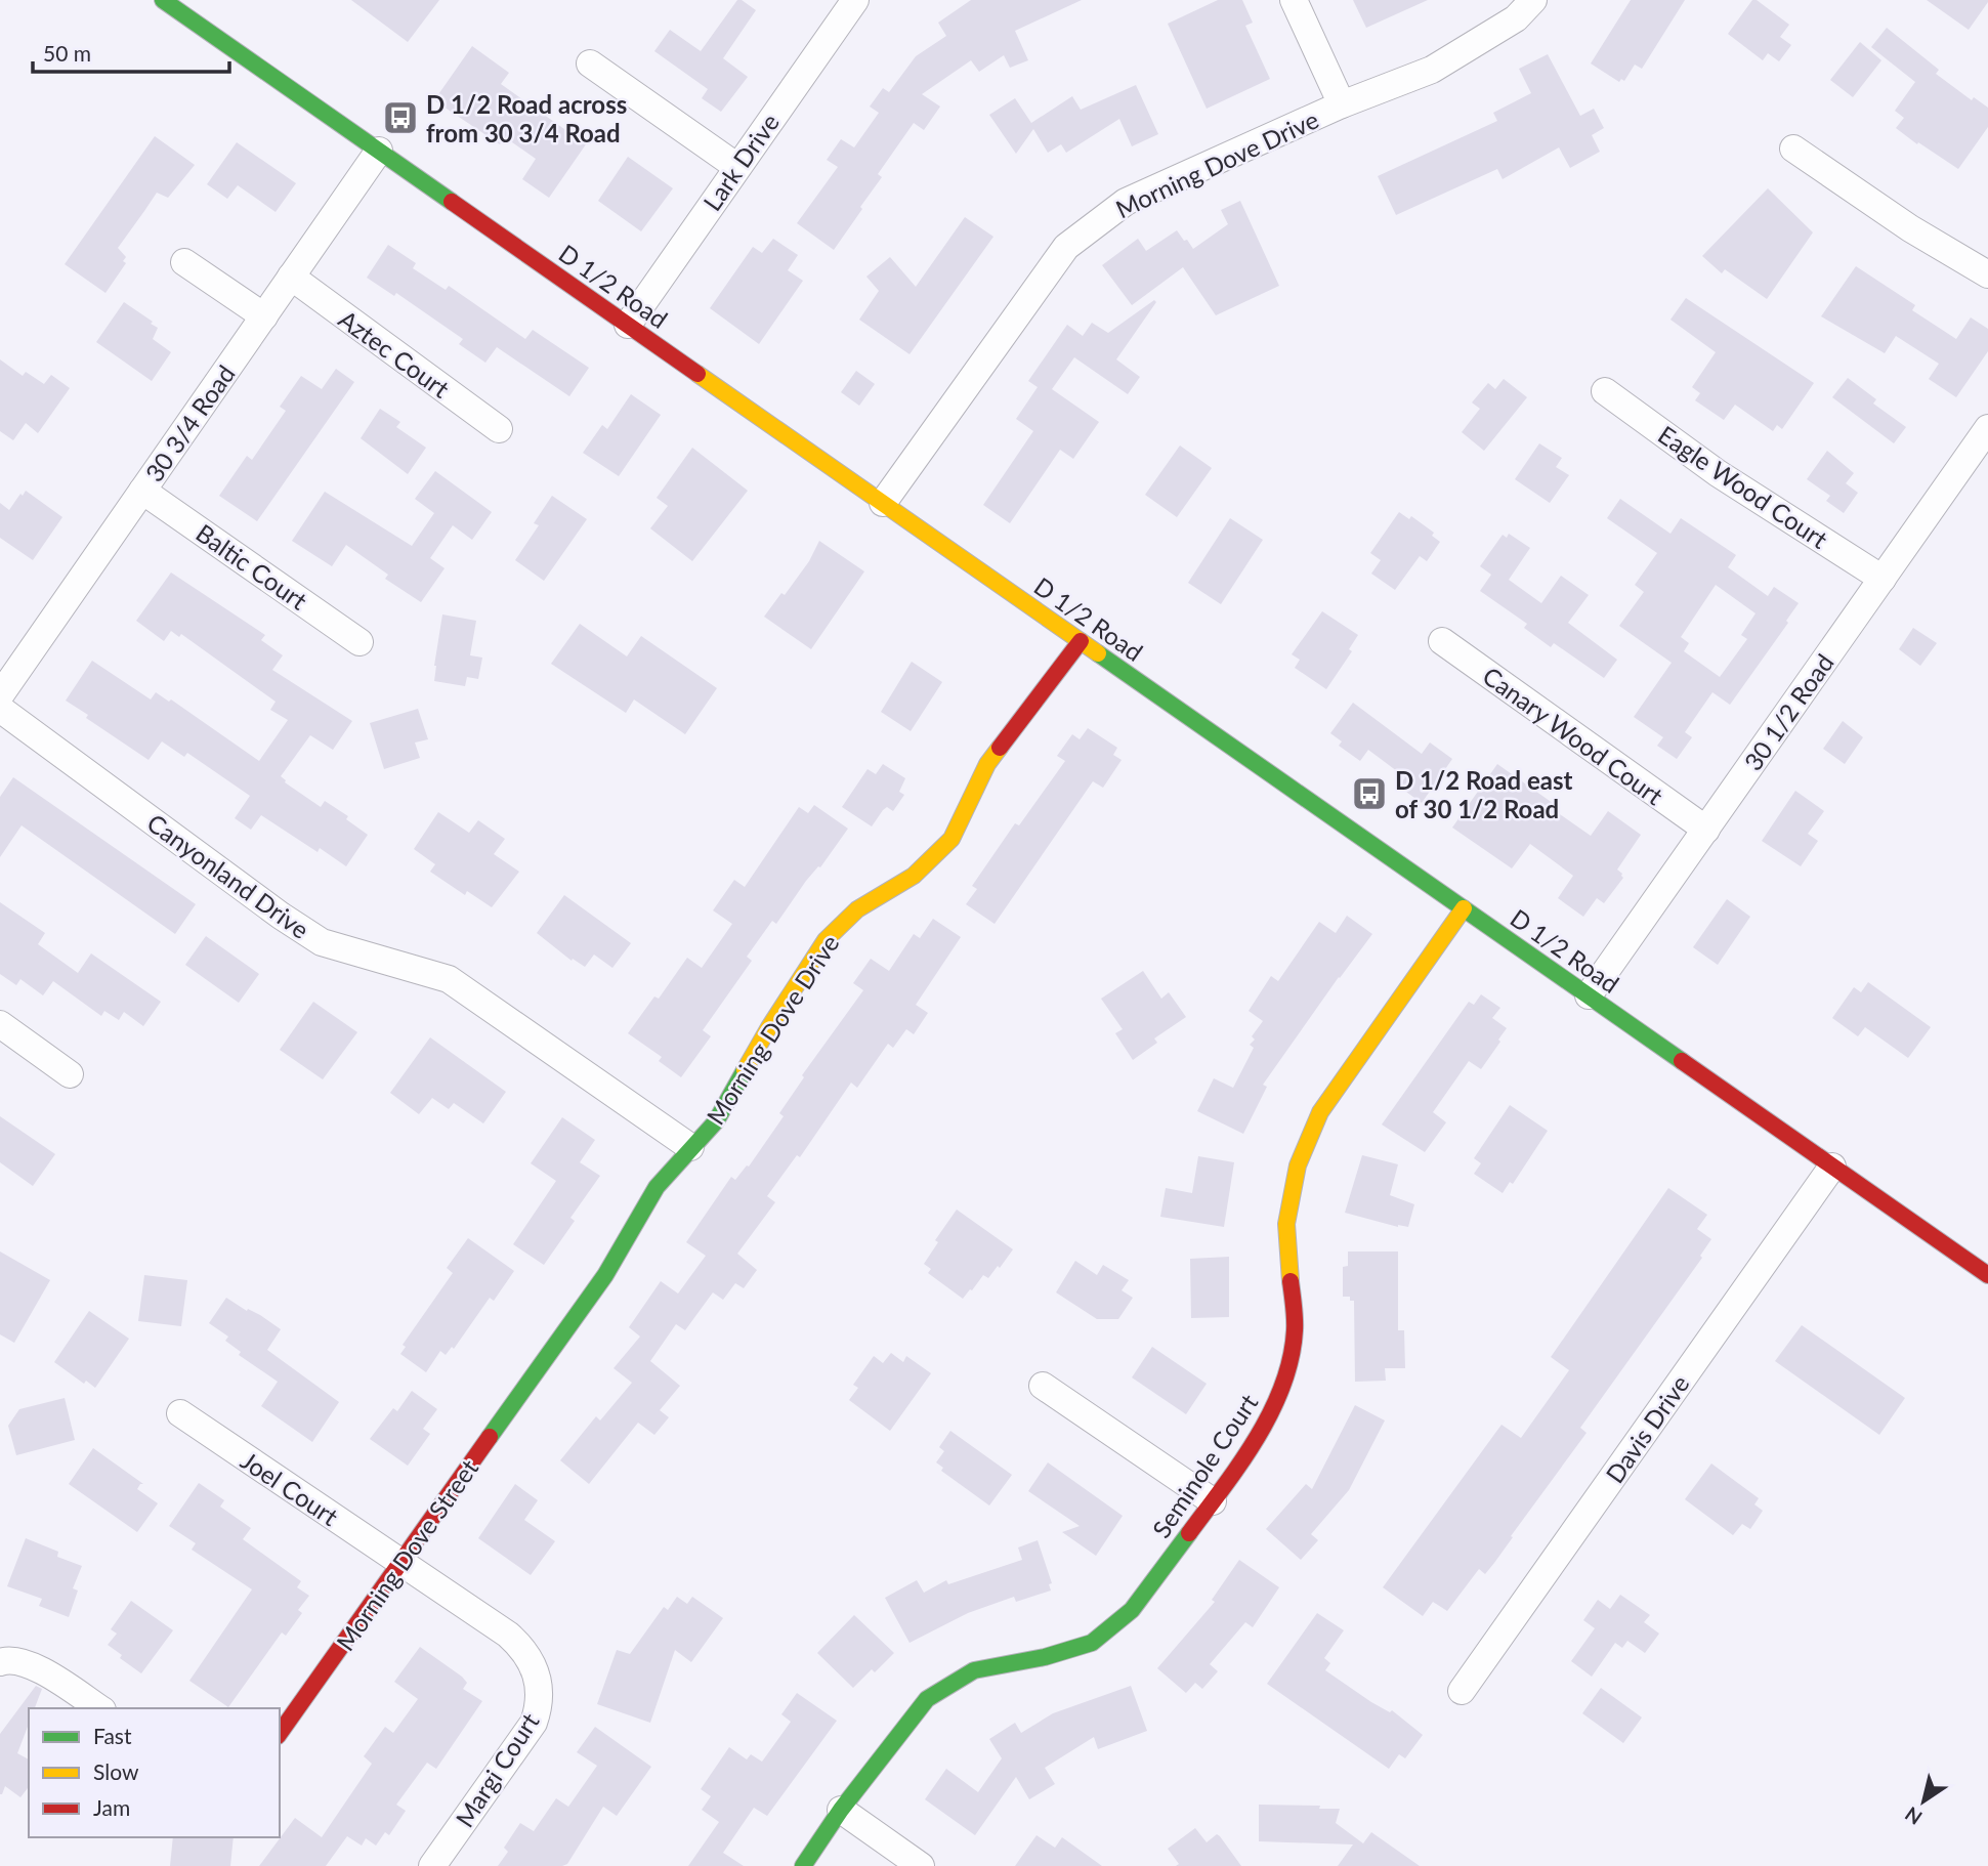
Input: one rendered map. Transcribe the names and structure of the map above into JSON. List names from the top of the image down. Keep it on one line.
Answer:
{"streets":{"street":["Lark Drive","Morning Dove Drive","D 1/2 Road","Aztec Court","30 3/4 Road","Eagle Wood Court","Baltic Court","30 1/2 Road","Canary Wood Court","Canyonland Drive","Davis Drive","Seminole Court","Joel Court","Morning Dove Street","Margi Court"]},"crossings":[["Lark Drive","D 1/2 Road"],["Morning Dove Drive","D 1/2 Road"],["Morning Dove Drive","Canyonland Drive"],["Morning Dove Drive","Morning Dove Street"],["D 1/2 Road","30 3/4 Road"],["D 1/2 Road","30 1/2 Road"],["D 1/2 Road","Davis Drive"],["D 1/2 Road","Seminole Court"],["Aztec Court","30 3/4 Road"],["30 3/4 Road","Baltic Court"],["Eagle Wood Court","30 1/2 Road"],["30 1/2 Road","Canary Wood Court"],["Joel Court","Morning Dove Street"],["Joel Court","Margi Court"],["Morning Dove Street","Margi Court"]],"places":{"bus stop":["D 1/2 Road across from 30 3/4 Road","D 1/2 Road east of 30 1/2 Road"]},"legend":["Fast","Slow","Jam"],"scale_bar":"50 m","north":"bottom left"}
